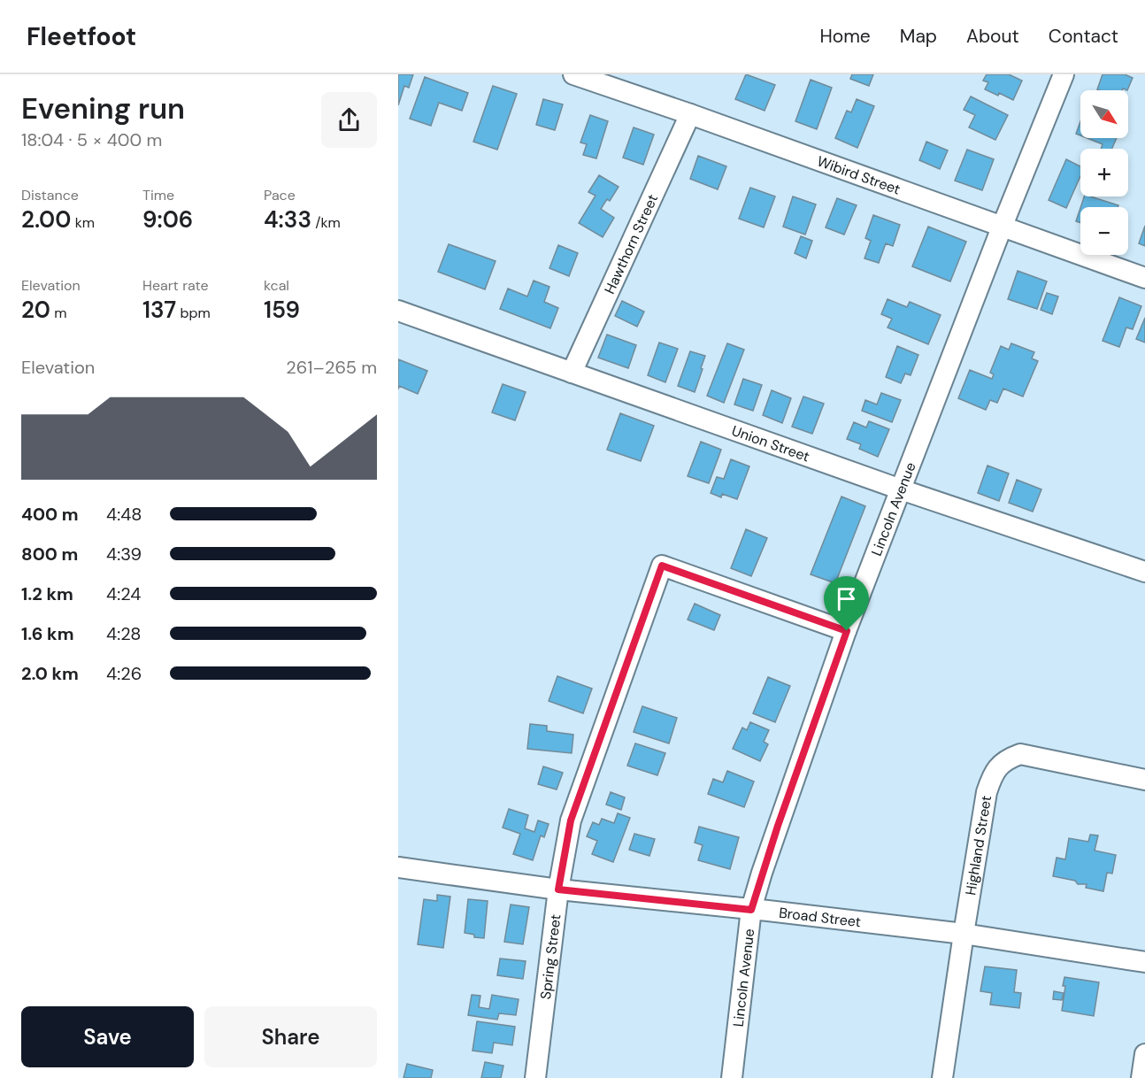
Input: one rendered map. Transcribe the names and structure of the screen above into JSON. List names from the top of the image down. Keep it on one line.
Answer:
{"streets":{"street":["Wibird Street","Hawthorn Street","Union Street","Lincoln Avenue","Highland Street","Broad Street","Spring Street"]},"crossings":[["Wibird Street","Hawthorn Street"],["Wibird Street","Lincoln Avenue"],["Hawthorn Street","Union Street"],["Union Street","Lincoln Avenue"],["Lincoln Avenue","Broad Street"],["Lincoln Avenue","Spring Street"],["Highland Street","Broad Street"],["Broad Street","Spring Street"]],"north":"bottom right","page":{"header":"Fleetfoot","nav":["Home","Map","About","Contact"],"heading":["Evening run","18:04 · 5 × 400 m"],"map_buttons":["+","−"],"stats":[["Distance","2.00 km"],["Time","9:06"],["Pace","4:33 /km"],["Elevation","20 m"],["Heart rate","137 bpm"],["kcal","159"]],"chart":["Elevation","261–265 m"],"list":[{"name":"400 m","note":"4:48"},{"name":"800 m","note":"4:39"},{"name":"1.2 km","note":"4:24"},{"name":"1.6 km","note":"4:28"},{"name":"2.0 km","note":"4:26"}],"buttons":["Save","Share"]}}
